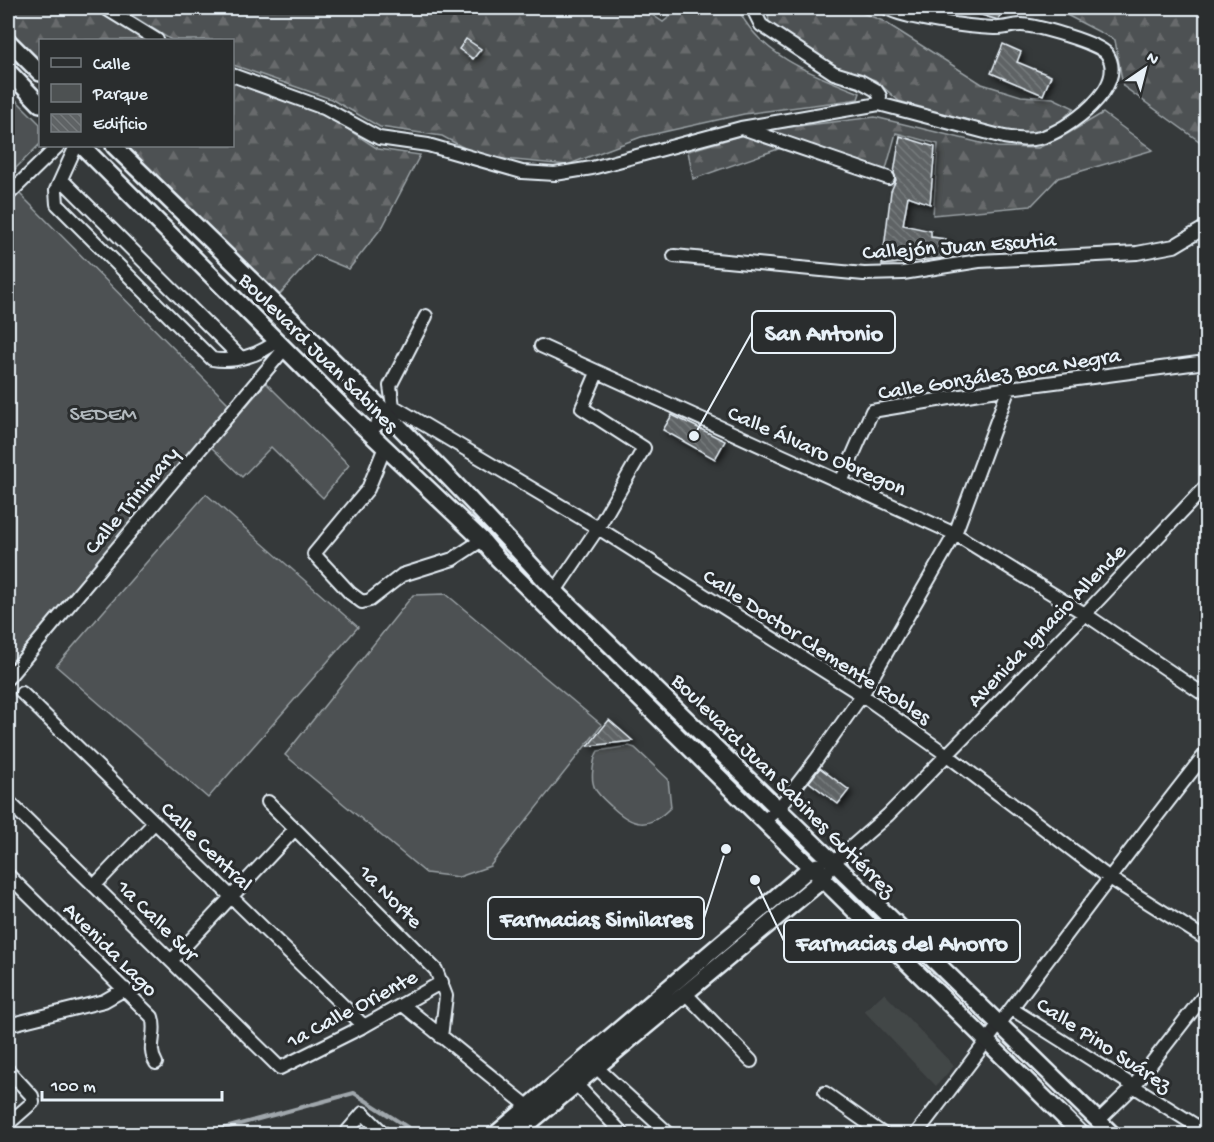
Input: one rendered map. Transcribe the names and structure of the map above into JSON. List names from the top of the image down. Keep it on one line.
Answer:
{"streets":{"main road":["Boulevard Juan Sabines","Boulevard Juan Sabines Gutiérrez"],"street":["Callejón Juan Escutia","Calle González Boca Negra","Calle Álvaro Obregon","Calle Trinimary","Avenida Ignacio Allende","Calle Doctor Clemente Robles","Calle Central","1a Norte","1a Calle Sur","Avenida Lago","1a Calle Oriente","Calle Pino Suárez"]},"crossings":[["Boulevard Juan Sabines","Calle Trinimary"],["Boulevard Juan Sabines","Calle Doctor Clemente Robles"],["Boulevard Juan Sabines","Boulevard Juan Sabines Gutiérrez"],["Calle González Boca Negra","Calle Álvaro Obregon"],["Calle Álvaro Obregon","Avenida Ignacio Allende"],["Avenida Ignacio Allende","Calle Doctor Clemente Robles"],["Avenida Ignacio Allende","Boulevard Juan Sabines Gutiérrez"],["Calle Central","1a Calle Oriente"],["1a Norte","1a Calle Oriente"],["1a Calle Sur","1a Calle Oriente"]],"parks":["SEDEM"],"places":["San Antonio","Farmacias Similares","Farmacias del Ahorro"],"legend":["Calle","Parque","Edificio"],"scale_bar":"100 m","north":"top right"}
